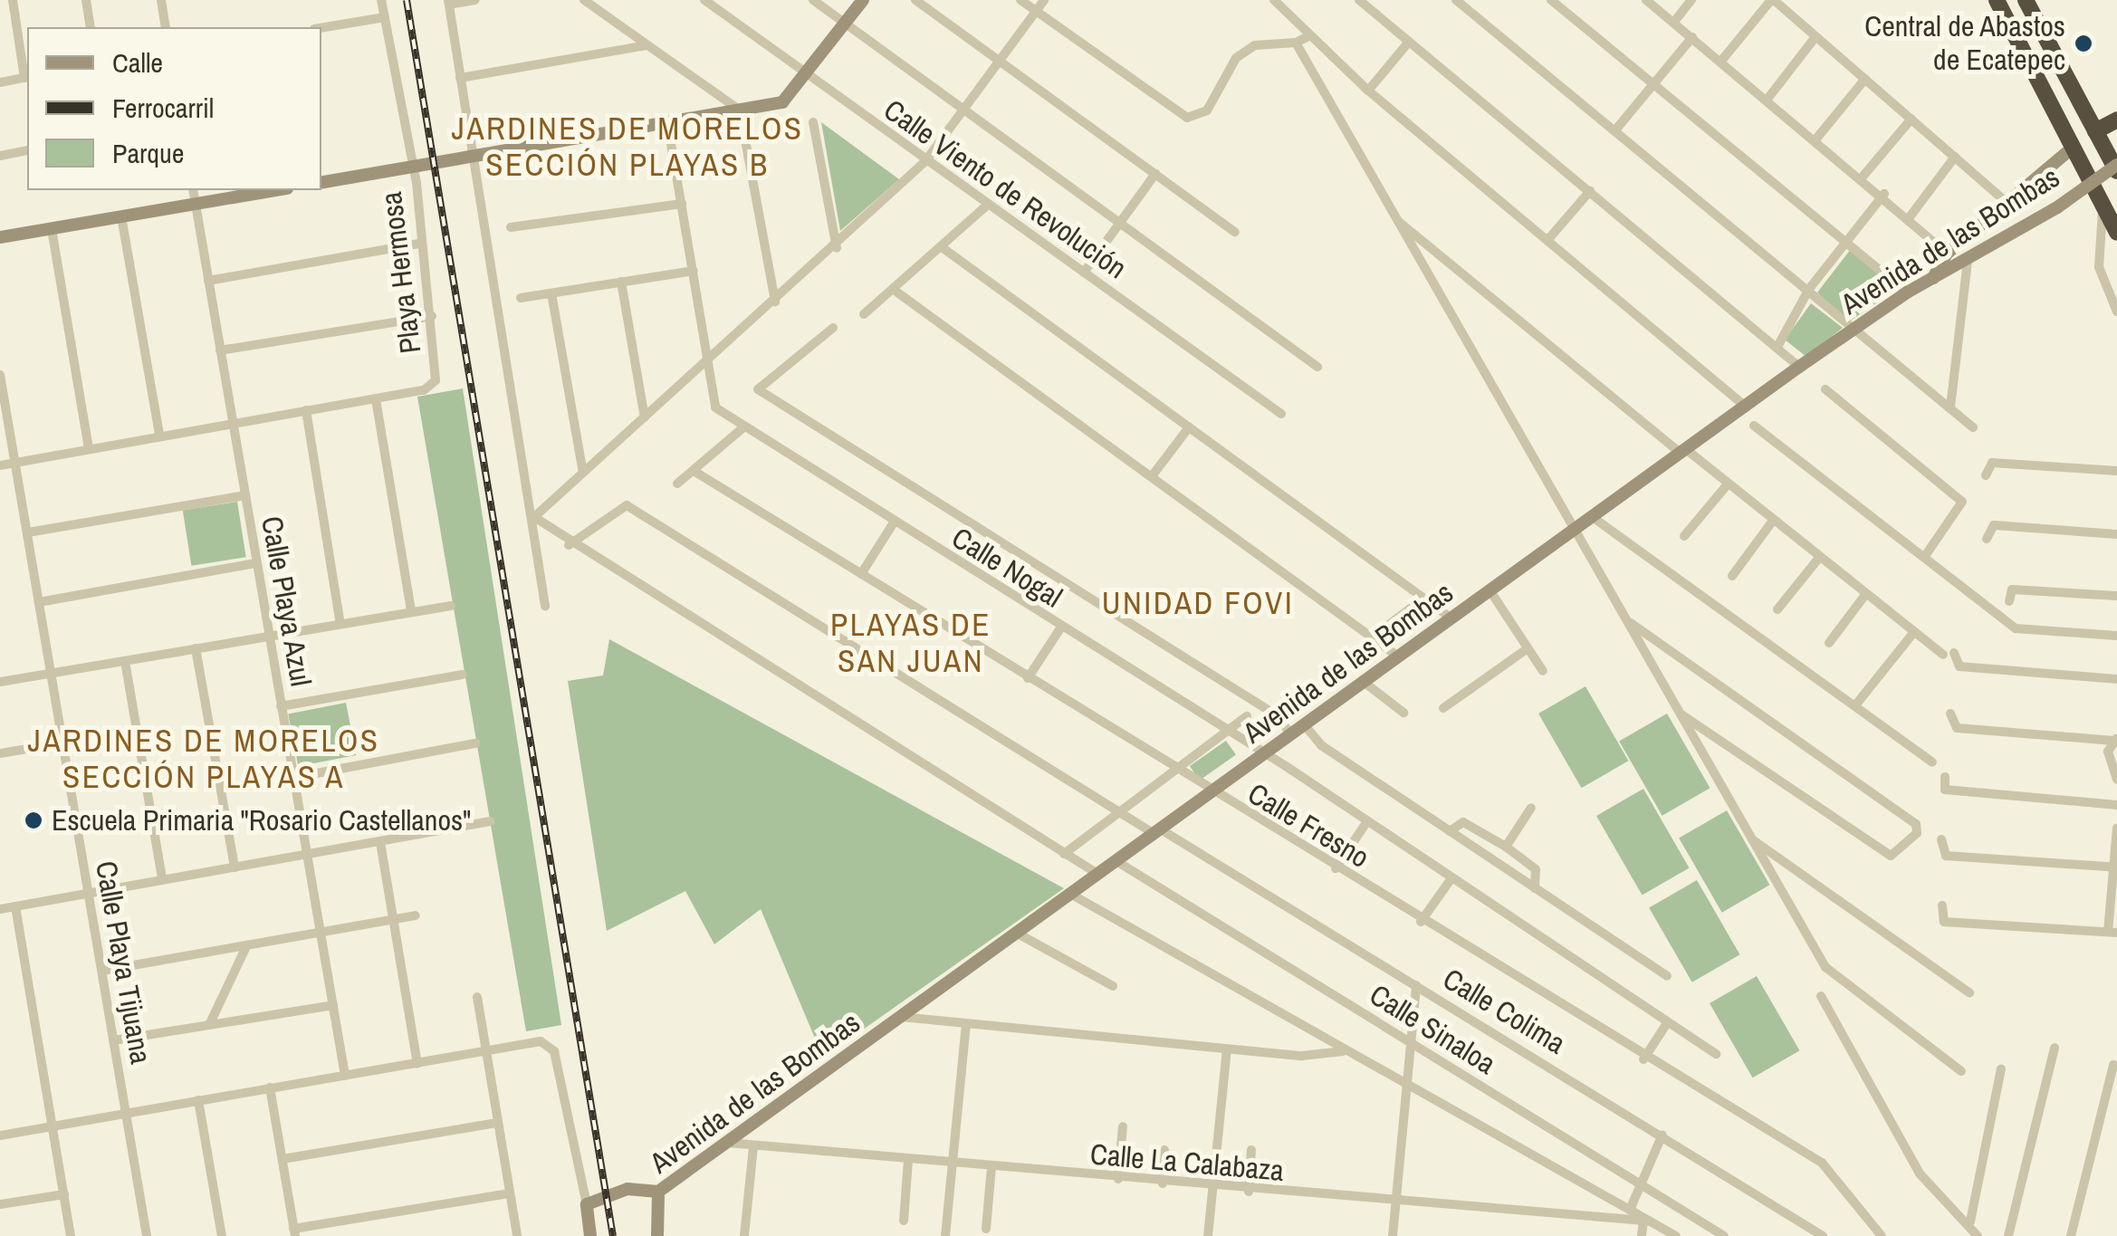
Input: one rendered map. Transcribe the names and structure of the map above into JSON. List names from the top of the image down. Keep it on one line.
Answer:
{"streets":{"main road":["Avenida de las Bombas"],"street":["Calle Viento de Revolución","Playa Hermosa","Calle Nogal","Calle Playa Azul","Calle Fresno","Calle Playa Tijuana","Calle Colima","Calle Sinaloa","Calle La Calabaza"]},"crossings":[["Avenida de las Bombas","Calle Nogal"],["Avenida de las Bombas","Calle Fresno"],["Avenida de las Bombas","Calle Colima"],["Avenida de las Bombas","Calle Sinaloa"],["Avenida de las Bombas","Calle La Calabaza"]],"districts":["JARDINES DE MORELOS SECCIÓN PLAYAS B","UNIDAD FOVI","PLAYAS DE SAN JUAN","JARDINES DE MORELOS SECCIÓN PLAYAS A"],"places":["Central de Abastos de Ecatepec","Escuela Primaria \"Rosario Castellanos\""],"legend":["Calle","Ferrocarril","Parque"]}
